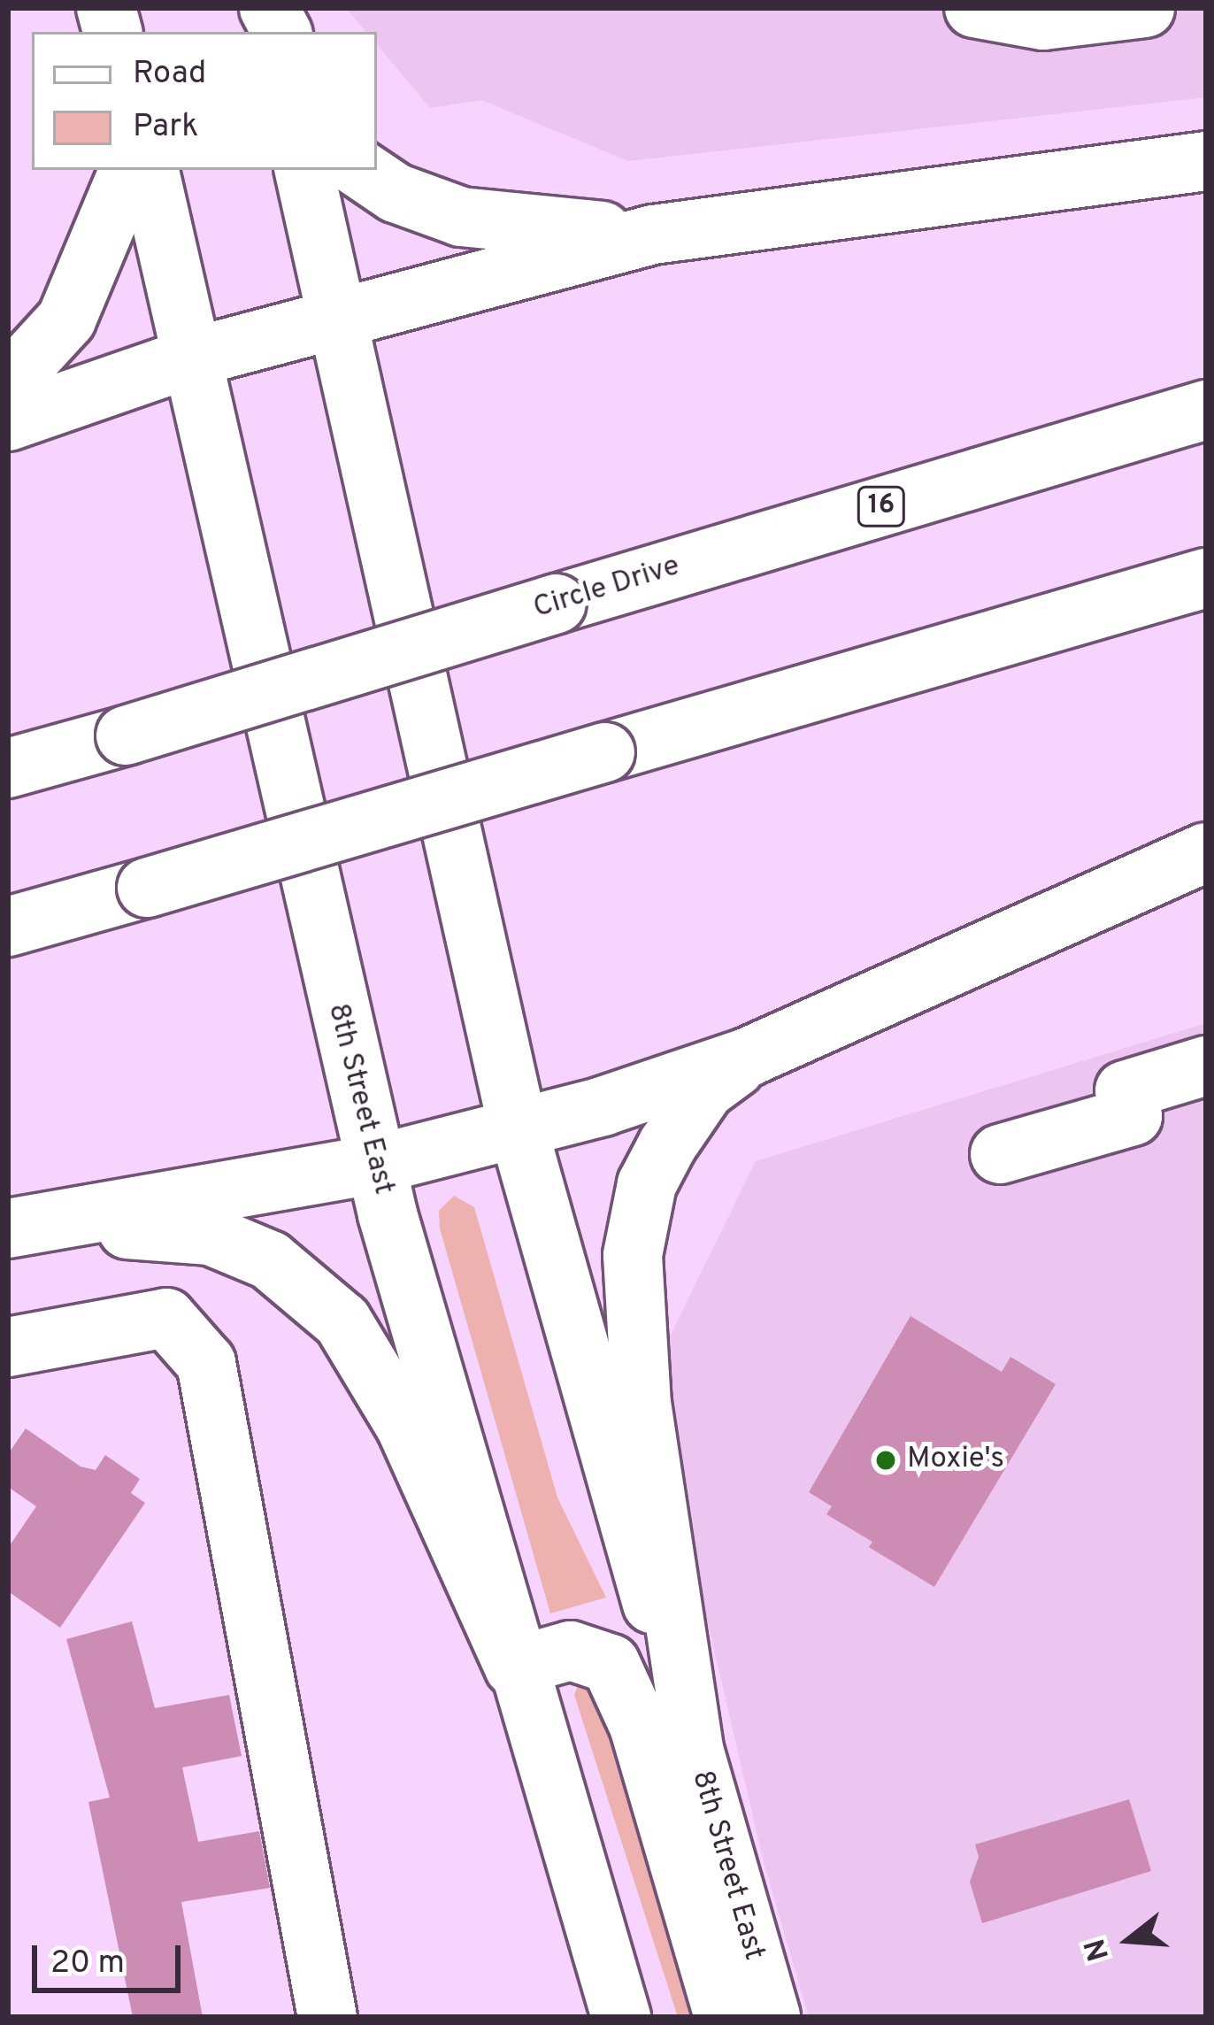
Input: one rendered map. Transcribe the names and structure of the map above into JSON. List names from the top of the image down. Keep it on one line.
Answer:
{"streets":{"main road":["16","Circle Drive","8th Street East"]},"places":["Moxie's"],"legend":["Road","Park"],"scale_bar":"20 m","north":"left"}
